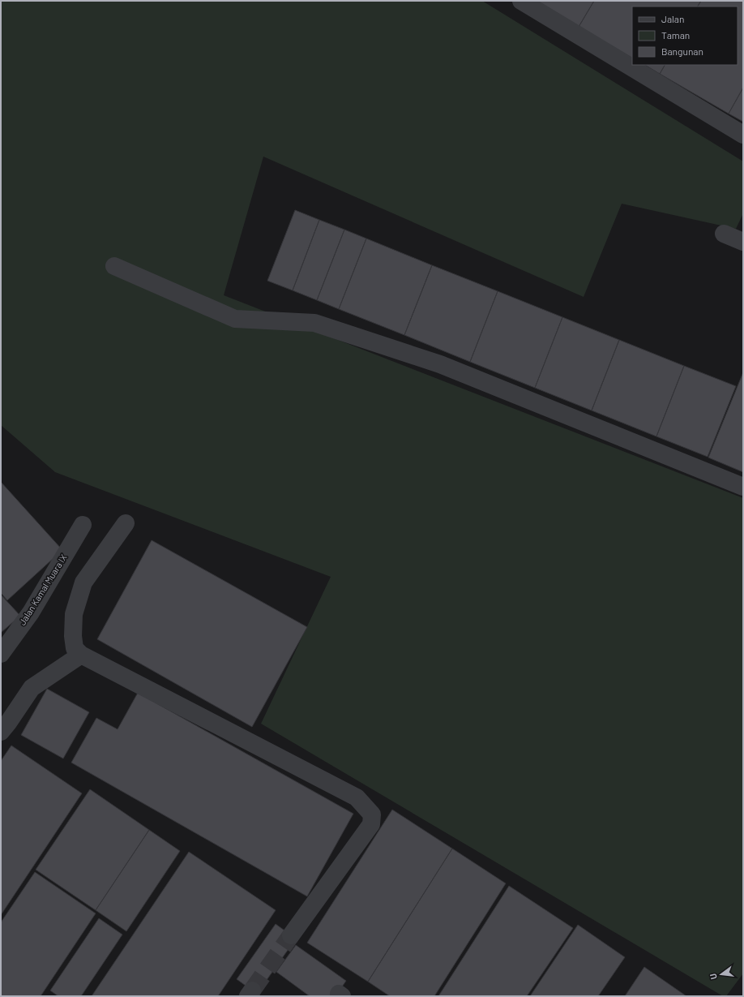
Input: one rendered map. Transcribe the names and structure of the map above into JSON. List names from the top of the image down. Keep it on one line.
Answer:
{"streets":{"lane":["Jalan Kamal Muara IX"]},"legend":["Jalan","Taman","Bangunan"],"north":"left"}
